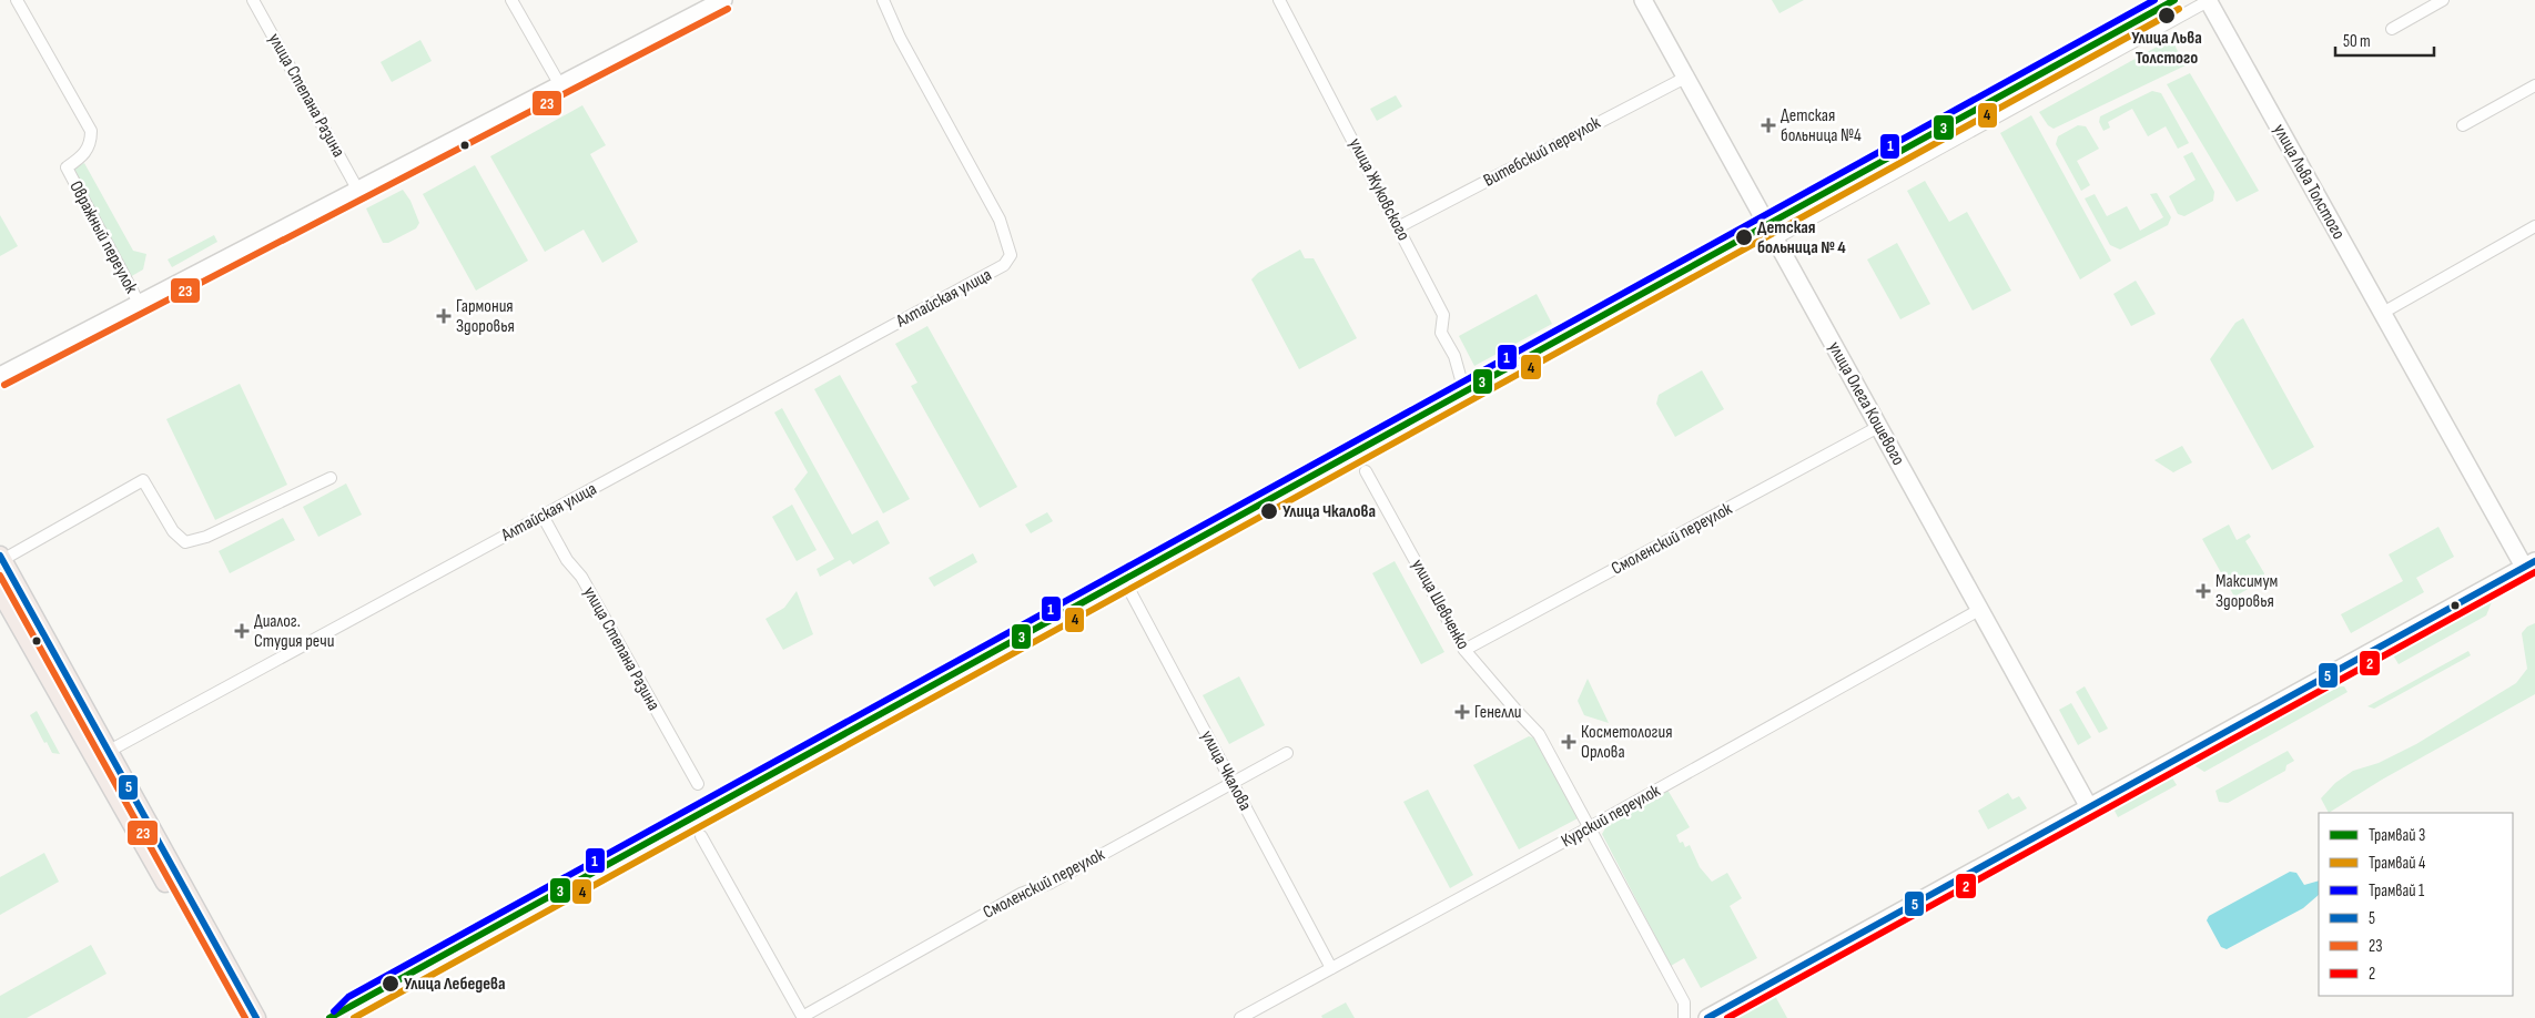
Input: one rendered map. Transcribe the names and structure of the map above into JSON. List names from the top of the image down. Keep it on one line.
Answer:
{"streets":{"main road":["улица Льва Толстого","улица Олега Кошевого"],"street":["улица Степана Разина","Витебский переулок","улица Жуковского","Овражный переулок","Алтайская улица","Смоленский переулок","улица Шевченко","улица Чкалова","Курский переулок"]},"crossings":[["улица Степана Разина","Алтайская улица"],["Витебский переулок","улица Жуковского"],["Витебский переулок","улица Олега Кошевого"],["улица Олега Кошевого","Смоленский переулок"],["улица Олега Кошевого","Курский переулок"],["Смоленский переулок","улица Шевченко"],["Смоленский переулок","улица Чкалова"],["улица Шевченко","Курский переулок"],["улица Чкалова","Курский переулок"]],"places":{"other":["Улица Льва Толстого","Детская больница № 4","Улица Чкалова","Улица Лебедева"],"health":["Детская больница №4","Гармония Здоровья","Максимум Здоровья","Диалог. Студия речи","Генелли","Косметология Орлова"]},"lines":["tram line 3","tram line 1","tram line 4","transit line 23","transit line 5","transit line 2"],"legend":["Трамвай 3","Трамвай 4","Трамвай 1","5","23","2"],"scale_bar":"50 m"}
